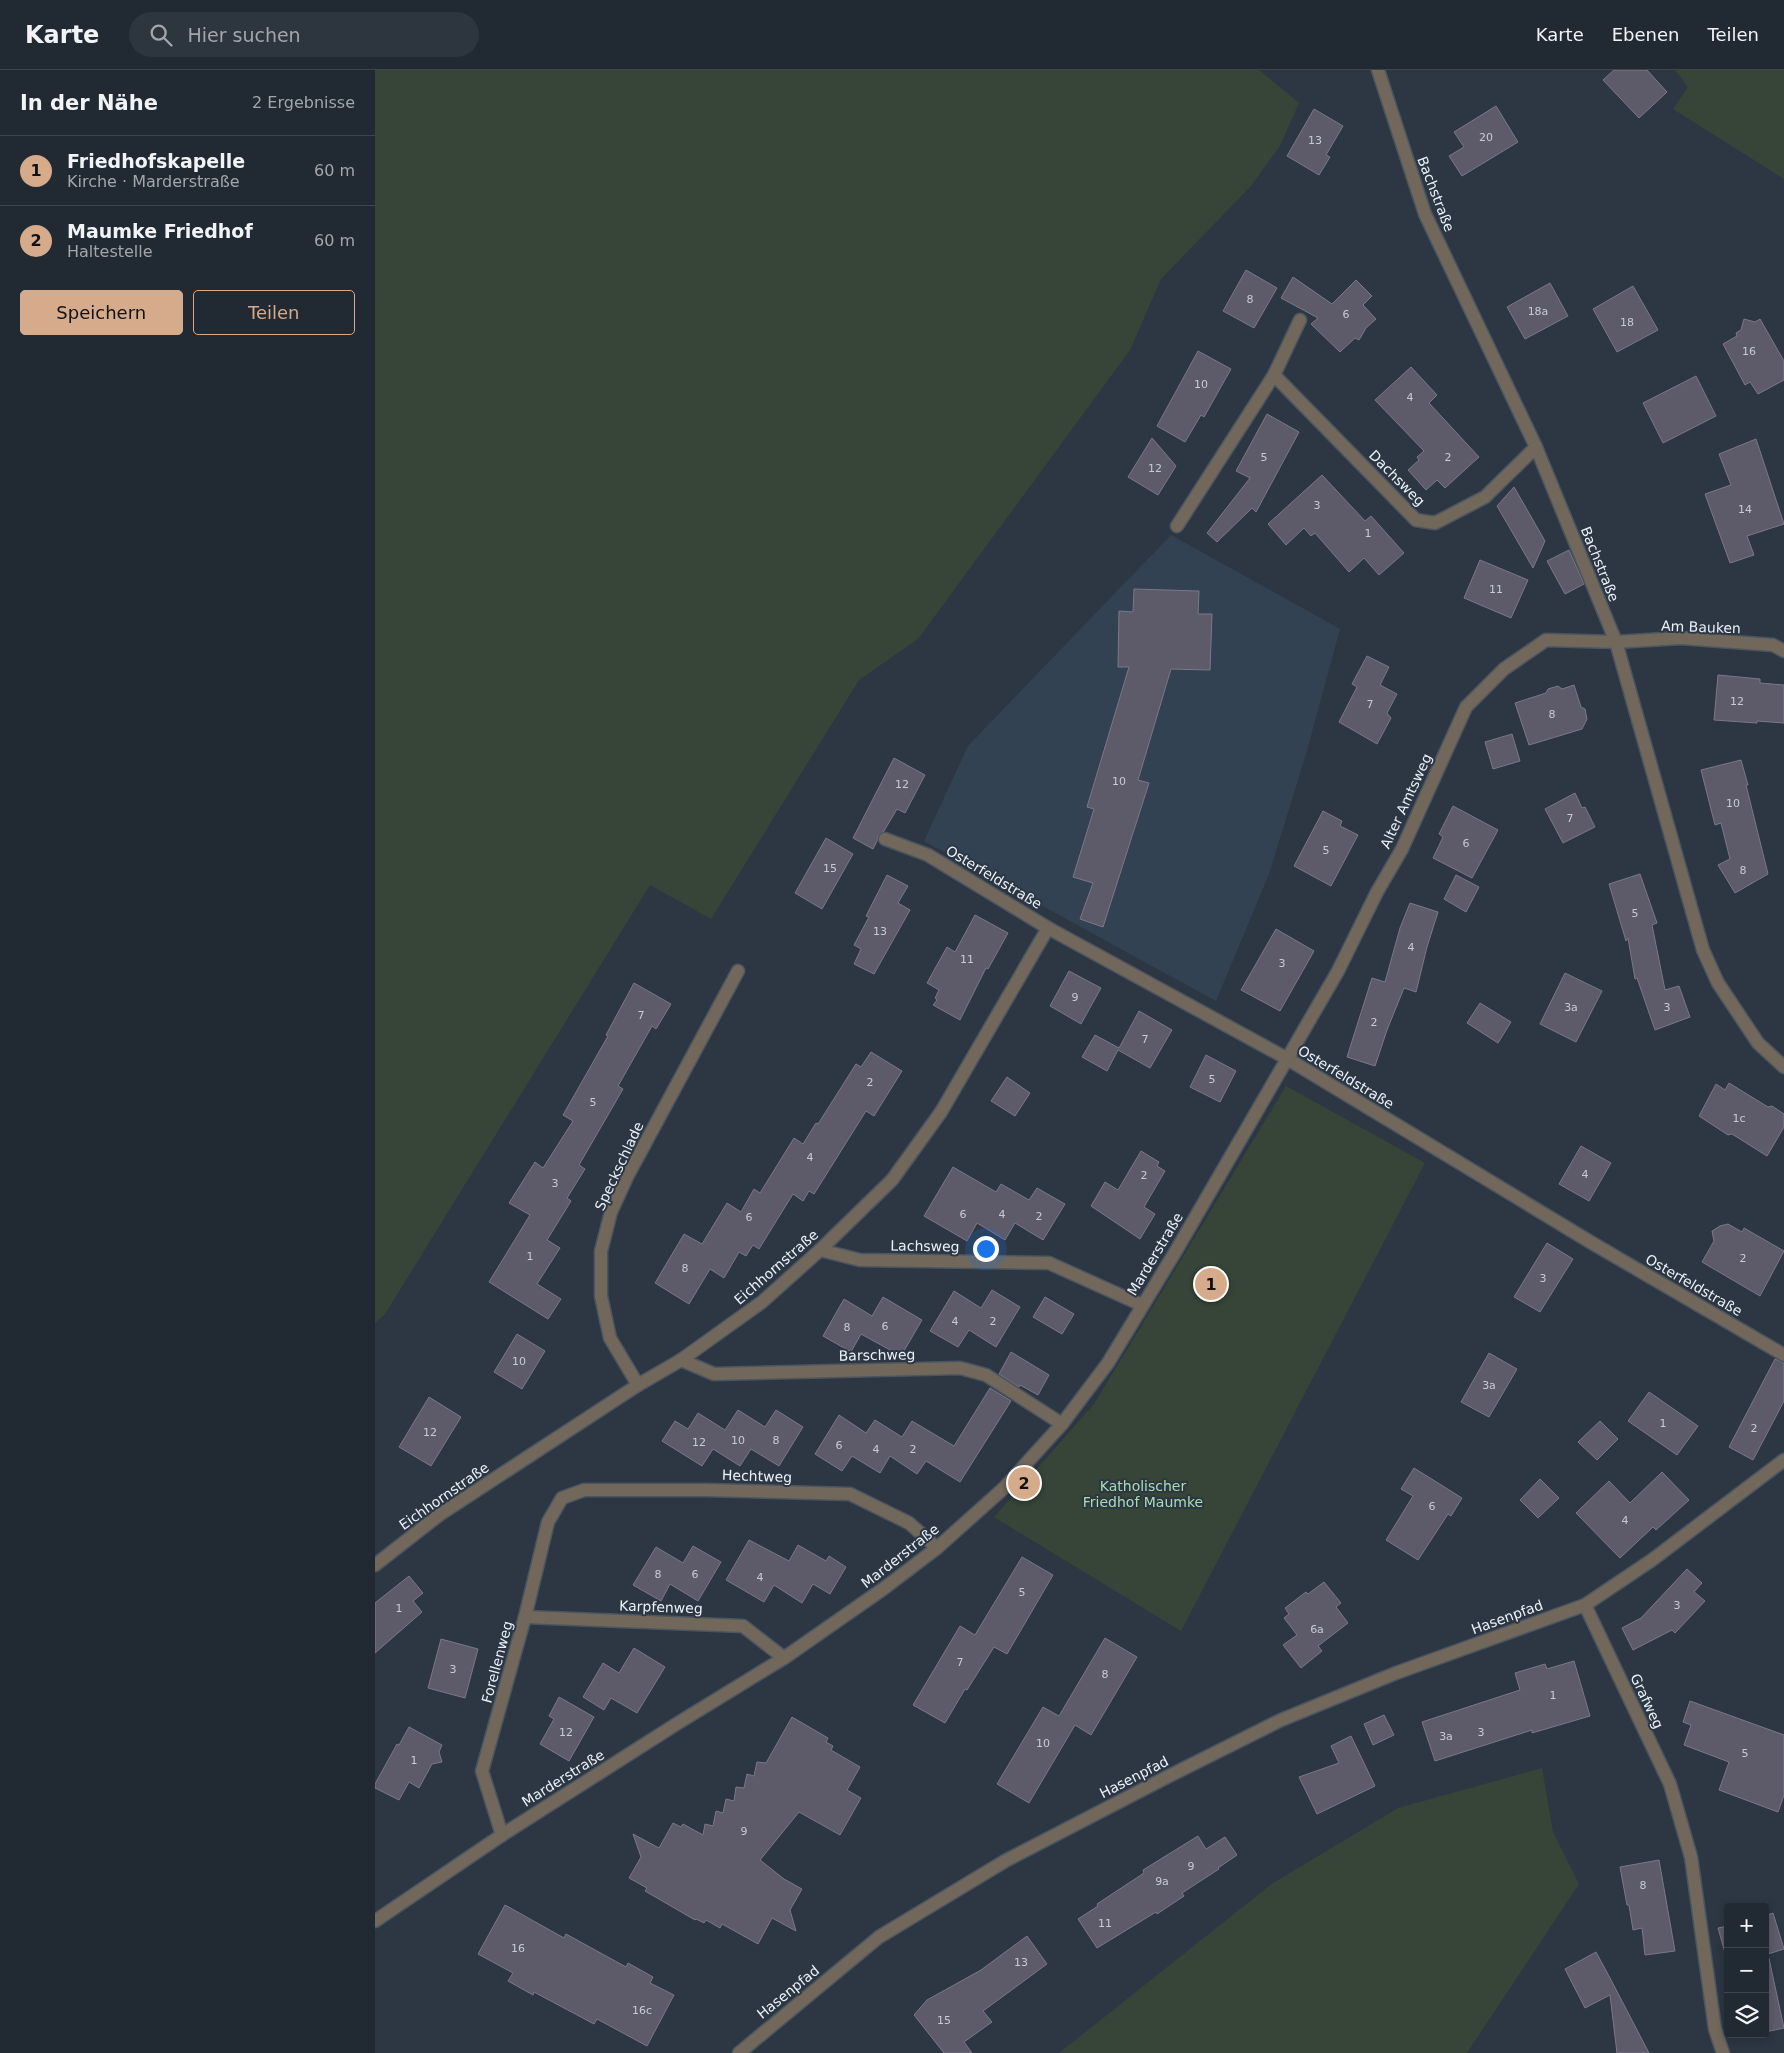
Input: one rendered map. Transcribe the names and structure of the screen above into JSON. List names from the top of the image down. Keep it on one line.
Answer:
{"streets":{"street":["Bachstraße","Dachsweg","Am Bauken","Alter Amtsweg","Osterfeldstraße","Speckschlade","Lachsweg","Marderstraße","Eichhornstraße","Barschweg","Hechtweg","Karpfenweg","Hasenpfad","Forellenweg","Grafweg"]},"crossings":[["Bachstraße","Dachsweg"],["Bachstraße","Am Bauken"],["Bachstraße","Alter Amtsweg"],["Am Bauken","Alter Amtsweg"],["Alter Amtsweg","Osterfeldstraße"],["Alter Amtsweg","Marderstraße"],["Osterfeldstraße","Marderstraße"],["Osterfeldstraße","Eichhornstraße"],["Speckschlade","Eichhornstraße"],["Lachsweg","Marderstraße"],["Lachsweg","Eichhornstraße"],["Marderstraße","Barschweg"],["Marderstraße","Hechtweg"],["Marderstraße","Karpfenweg"],["Marderstraße","Forellenweg"],["Eichhornstraße","Barschweg"],["Hechtweg","Forellenweg"],["Karpfenweg","Forellenweg"],["Hasenpfad","Grafweg"]],"parks":["Katholischer Friedhof Maumke"],"house_numbers":["20","13","8","18a","6","18","16","10","4","5","2","12","3","14","1","11","12","7","8","10","12","10","7","6","5","15","8","5","13","4","11","3","9","3a","3","7","2","7","5","2","5","1c","4","4","2","3","6","4","2","6","1","2","8","3","4","2","6","8","10","3a","1","2","12","10","8","12","6","4","2","6","4","8","6","4","5","3","1","6a","7","3","8","1","12","3","3a","10","5","1","9","9","9a","8","11","16","13","16c","15"],"page":{"header":"Karte","search":"Hier suchen","nav":["Karte","Ebenen","Teilen"],"heading":["In der Nähe","2 Ergebnisse"],"list":[{"mark":"1","name":"Friedhofskapelle","note":"Kirche · Marderstraße","value":"60 m"},{"mark":"2","name":"Maumke Friedhof","note":"Haltestelle","value":"60 m"}],"buttons":["Speichern","Teilen"],"pins":["1","2"],"map_buttons":["+","−"]}}
